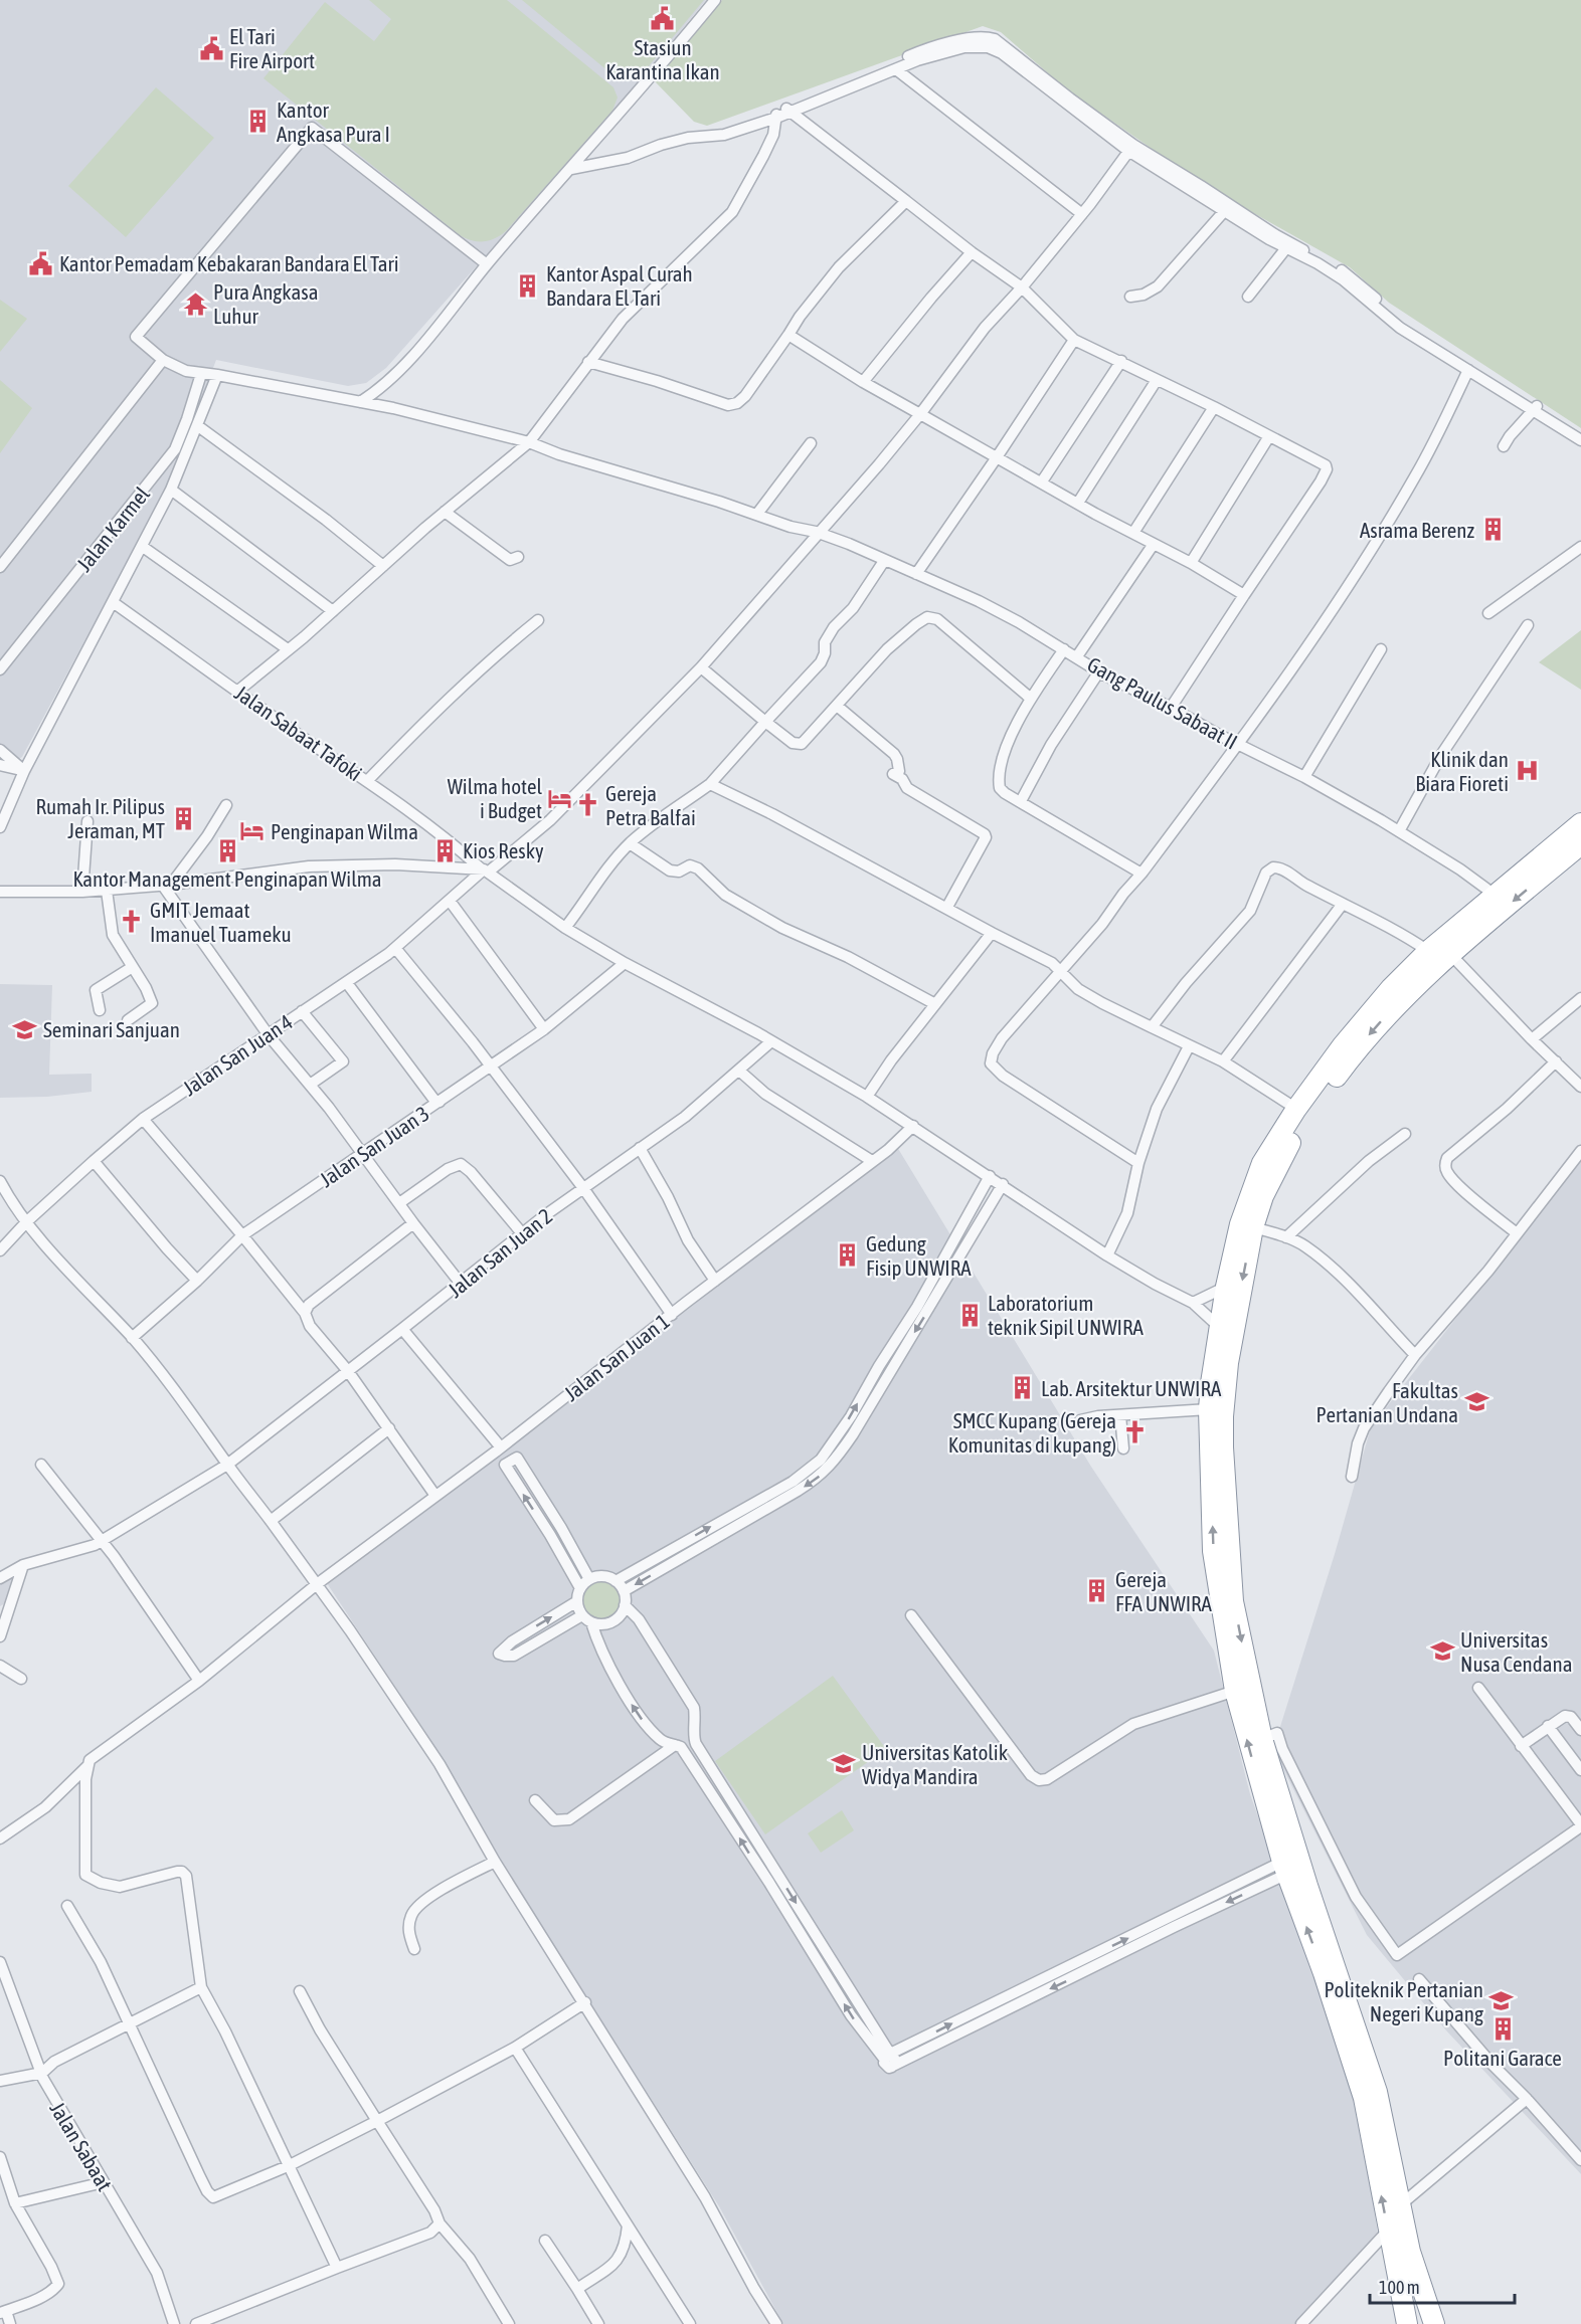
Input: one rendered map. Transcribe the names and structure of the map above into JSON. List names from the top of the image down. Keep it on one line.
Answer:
{"streets":{"street":["Jalan Karmel","Gang Paulus Sabaat II","Jalan Sabaat Tafoki","Jalan San Juan 4","Jalan San Juan 3","Jalan San Juan 2","Jalan San Juan 1","Jalan Sabaat"]},"crossings":[["Jalan Karmel","Gang Paulus Sabaat II"],["Gang Paulus Sabaat II","Jalan San Juan 4"],["Jalan Sabaat Tafoki","Jalan San Juan 4"],["Jalan Sabaat Tafoki","Jalan San Juan 3"],["Jalan Sabaat Tafoki","Jalan San Juan 2"],["Jalan Sabaat Tafoki","Jalan San Juan 1"]],"places":{"public building":["Stasiun Karantina Ikan","El Tari Fire Airport","Kantor Pemadam Kebakaran Bandara El Tari"],"building":["Kantor Angkasa Pura I","Kantor Aspal Curah Bandara El Tari","Asrama Berenz","Rumah Ir. Pilipus Jeraman, MT","Kantor Management Penginapan Wilma","Kios Resky","Gedung Fisip UNWIRA","Laboratorium teknik Sipil UNWIRA","Lab. Arsitektur UNWIRA","Gereja FFA UNWIRA","Politani Garace"],"temple":["Pura Angkasa Luhur"],"hospital":["Klinik dan Biara Fioreti"],"hotel":["Wilma hotel i Budget","Penginapan Wilma"],"church":["Gereja Petra Balfai","GMIT Jemaat Imanuel Tuameku","SMCC Kupang (Gereja Komunitas di kupang)"],"school or university":["Seminari Sanjuan","Fakultas Pertanian Undana","Universitas Nusa Cendana","Universitas Katolik Widya Mandira","Politeknik Pertanian Negeri Kupang"]},"scale_bar":"100 m"}
